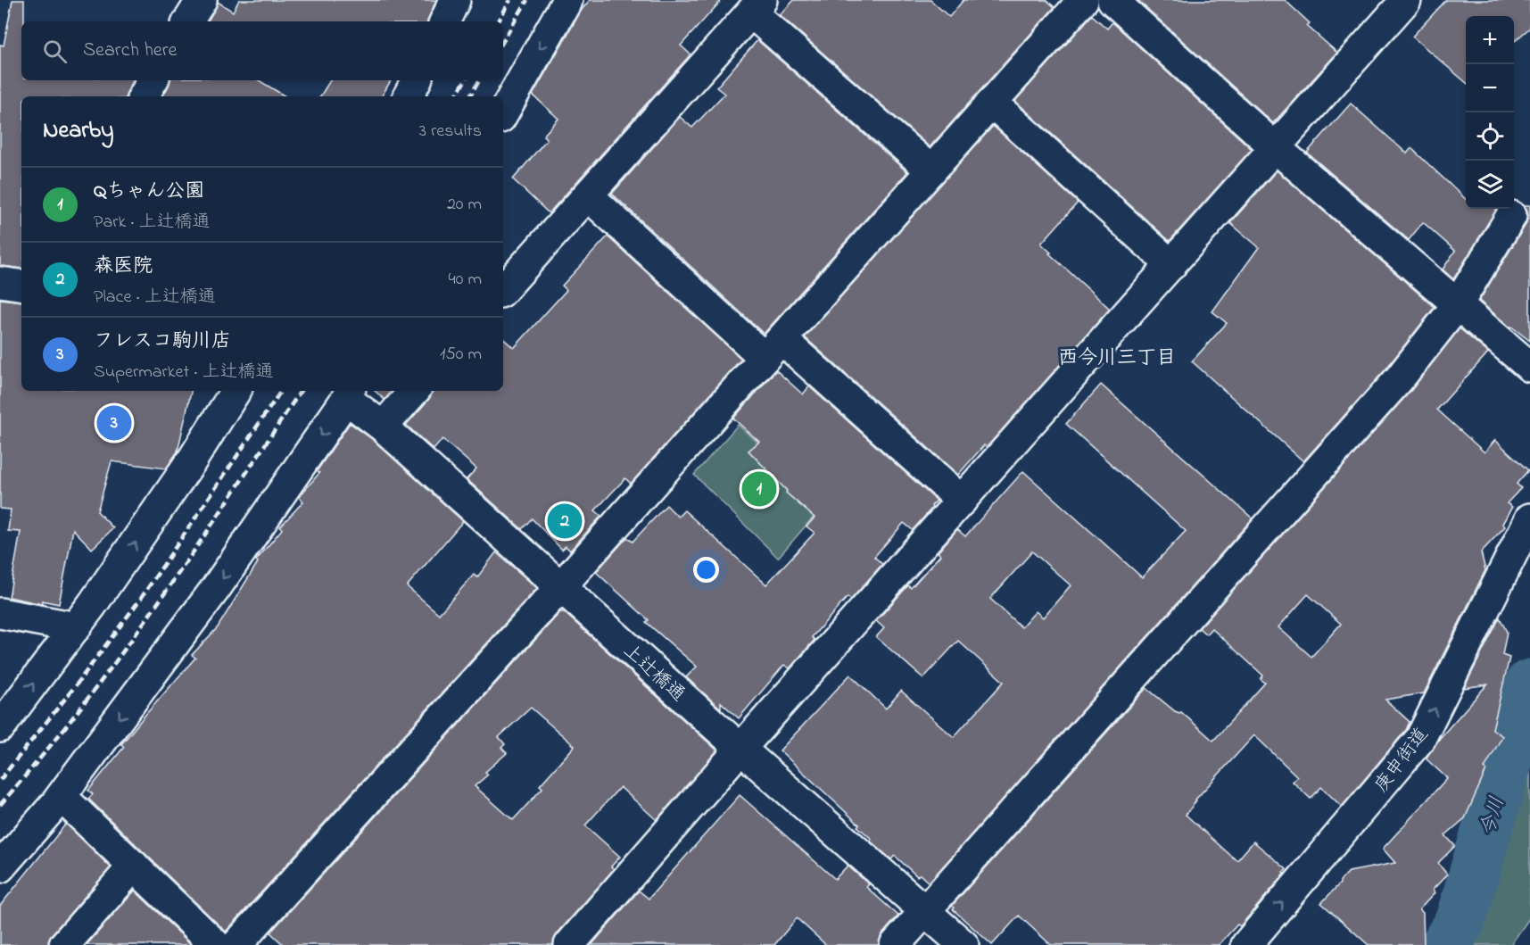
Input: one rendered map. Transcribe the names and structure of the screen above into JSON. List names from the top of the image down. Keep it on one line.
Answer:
{"streets":{"street":["上辻橋通","庚申街道"]},"districts":["西今川三丁目"],"water":["今川"],"page":{"map_buttons":["+","−"],"search":"Search here","heading":["Nearby","3 results"],"list":[{"mark":"1","name":"Qちゃん公園","note":"Park · 上辻橋通","value":"20 m"},{"mark":"2","name":"森医院","note":"Place · 上辻橋通","value":"40 m"},{"mark":"3","name":"フレスコ駒川店","note":"Supermarket · 上辻橋通","value":"150 m"}],"pins":["3","1","2"]}}
